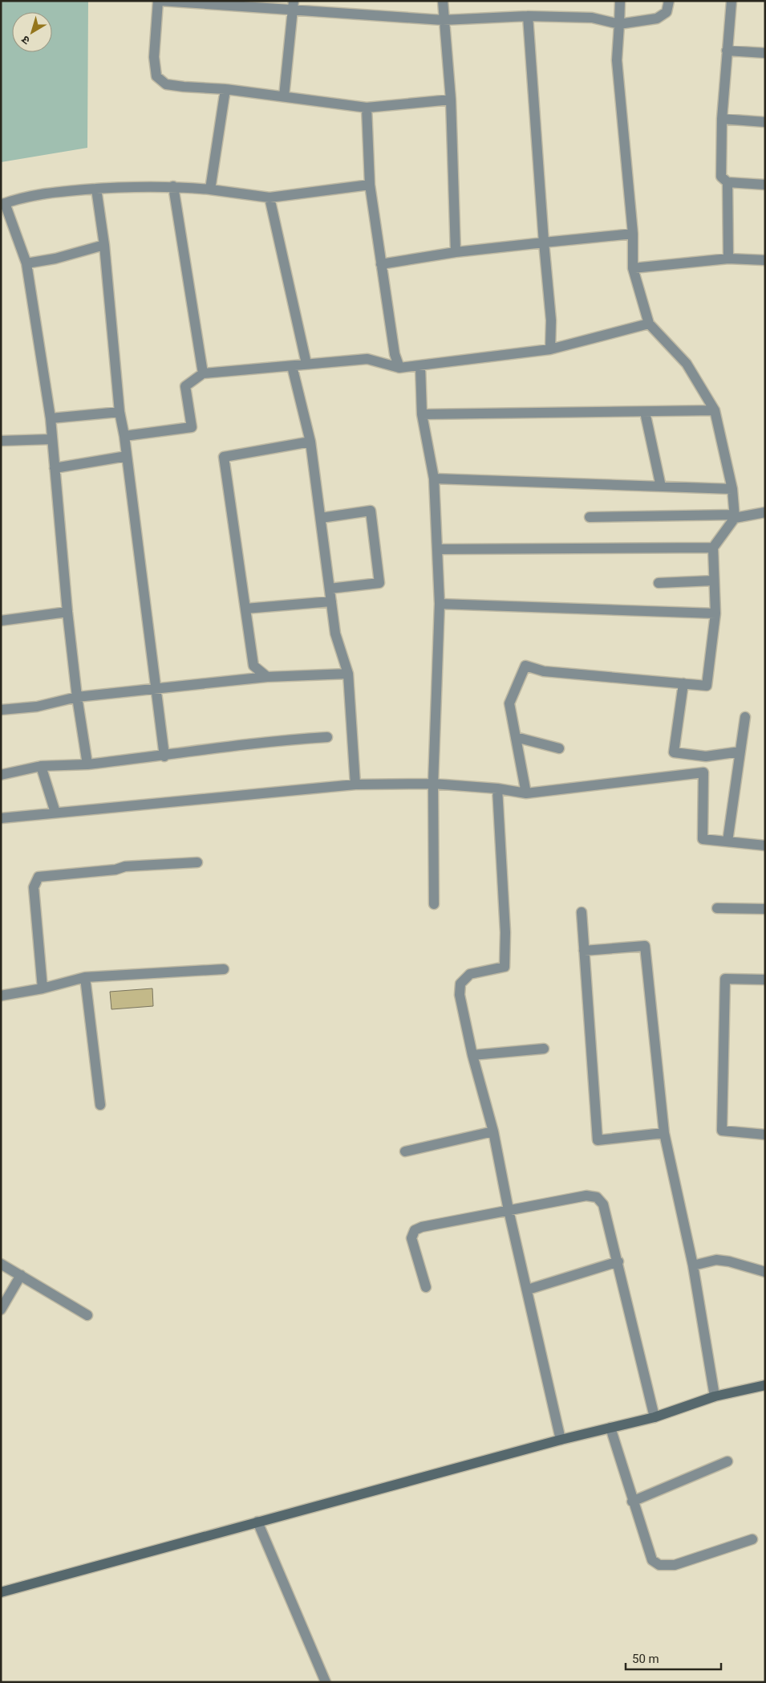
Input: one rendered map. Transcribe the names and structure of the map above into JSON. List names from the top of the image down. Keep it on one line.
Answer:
{"scale_bar":"50 m","north":"bottom left"}
